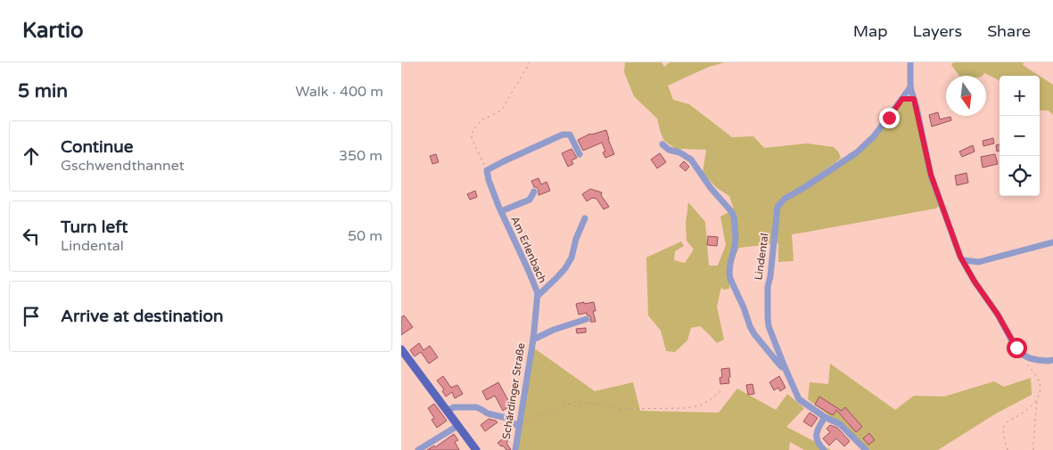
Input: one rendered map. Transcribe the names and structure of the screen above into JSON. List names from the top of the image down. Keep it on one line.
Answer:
{"streets":{"street":["Am Erlenbach","Lindental","Schärdinger Straße"]},"crossings":[["Am Erlenbach","Schärdinger Straße"]],"north":"bottom","page":{"header":"Kartio","nav":["Map","Layers","Share"],"heading":["5 min","Walk · 400 m"],"map_buttons":["+","−"],"list":[["Continue","Gschwendthannet","350 m"],["Turn left","Lindental","50 m"],"Arrive at destination"]}}
